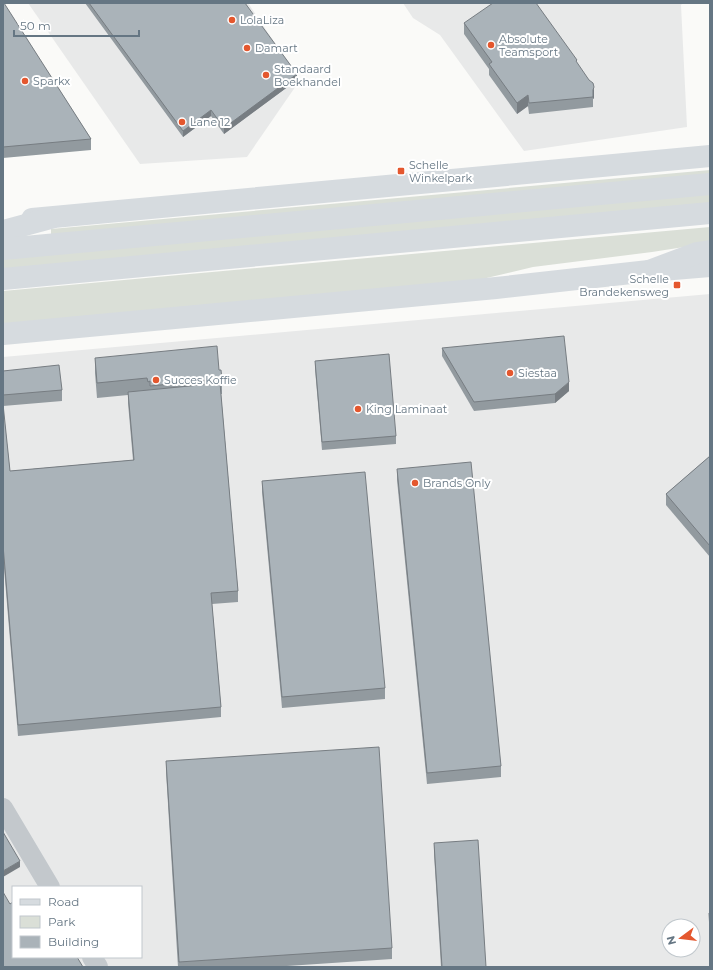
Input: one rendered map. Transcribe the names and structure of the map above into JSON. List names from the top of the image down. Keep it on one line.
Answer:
{"places":{"other":["LolaLiza","Absolute Teamsport","Damart","Standaard Boekhandel","Sparkx","Lane 12","Siestaa","Succes Koffie","King Laminaat","Brands Only"],"transit":["Schelle Winkelpark","Schelle Brandekensweg"]},"legend":["Road","Park","Building"],"scale_bar":"50 m","north":"left"}
